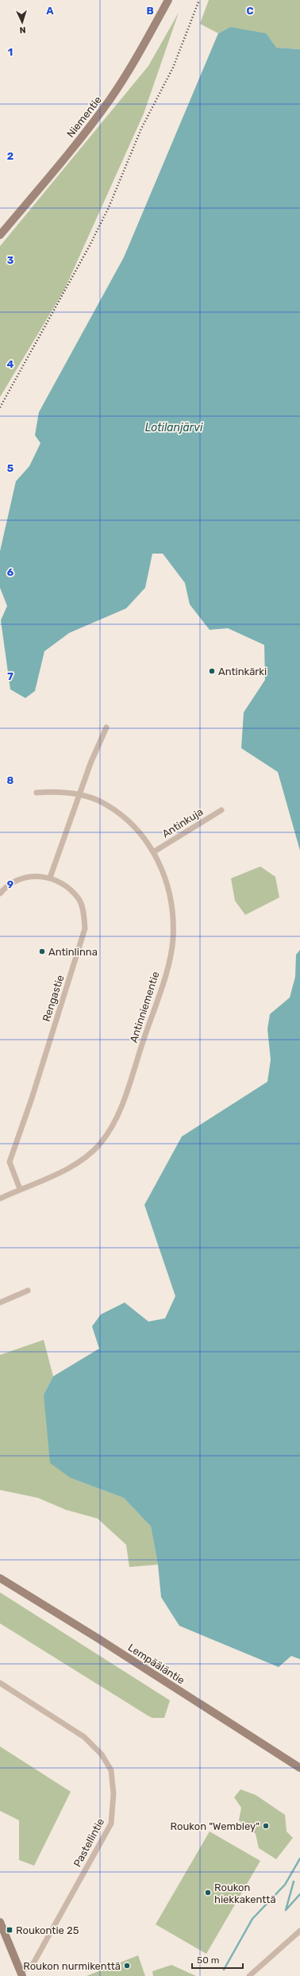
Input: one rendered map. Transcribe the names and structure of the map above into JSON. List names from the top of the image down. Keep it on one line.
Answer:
{"streets":{"main road":["Niementie","Lempääläntie"],"street":["Antinkuja","Rengastie","Antinniementie","Pastellintie"]},"crossings":[["Antinkuja","Antinniementie"],["Rengastie","Antinniementie"]],"water":["Lotilanjärvi"],"places":{"other":["Antinkärki","Antinlinna","Roukon \"Wembley\"","Roukon hiekkakenttä","Roukon nurmikenttä"],"transit":["Roukontie 25"]},"scale_bar":"50 m","north":"bottom","grid":{"columns":["A","B","C"],"rows":["1","2","3","4","5","6","7","8","9"]}}
